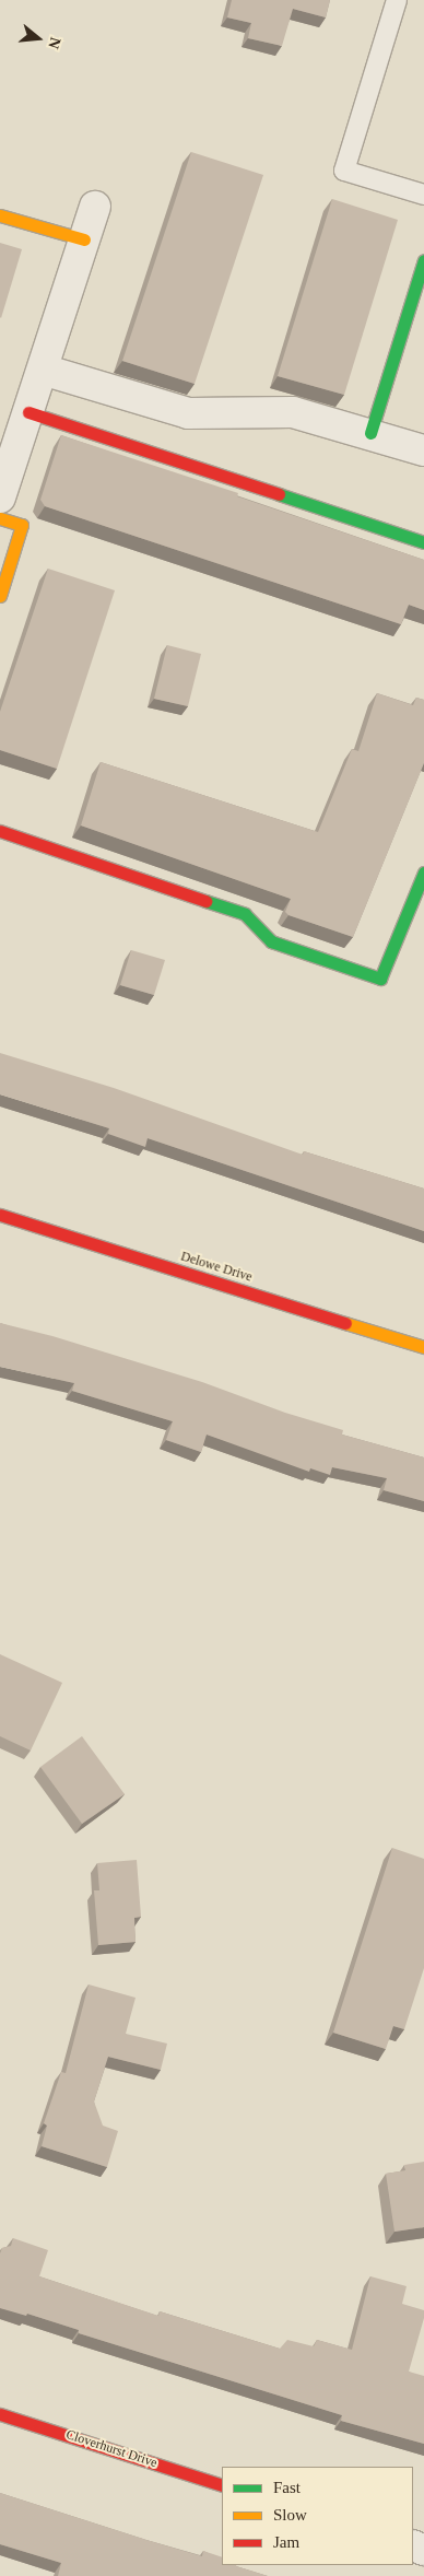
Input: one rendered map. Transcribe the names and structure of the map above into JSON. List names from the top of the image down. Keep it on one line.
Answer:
{"streets":{"street":["Delowe Drive","Cloverhurst Drive"]},"legend":["Fast","Slow","Jam"],"north":"right"}
